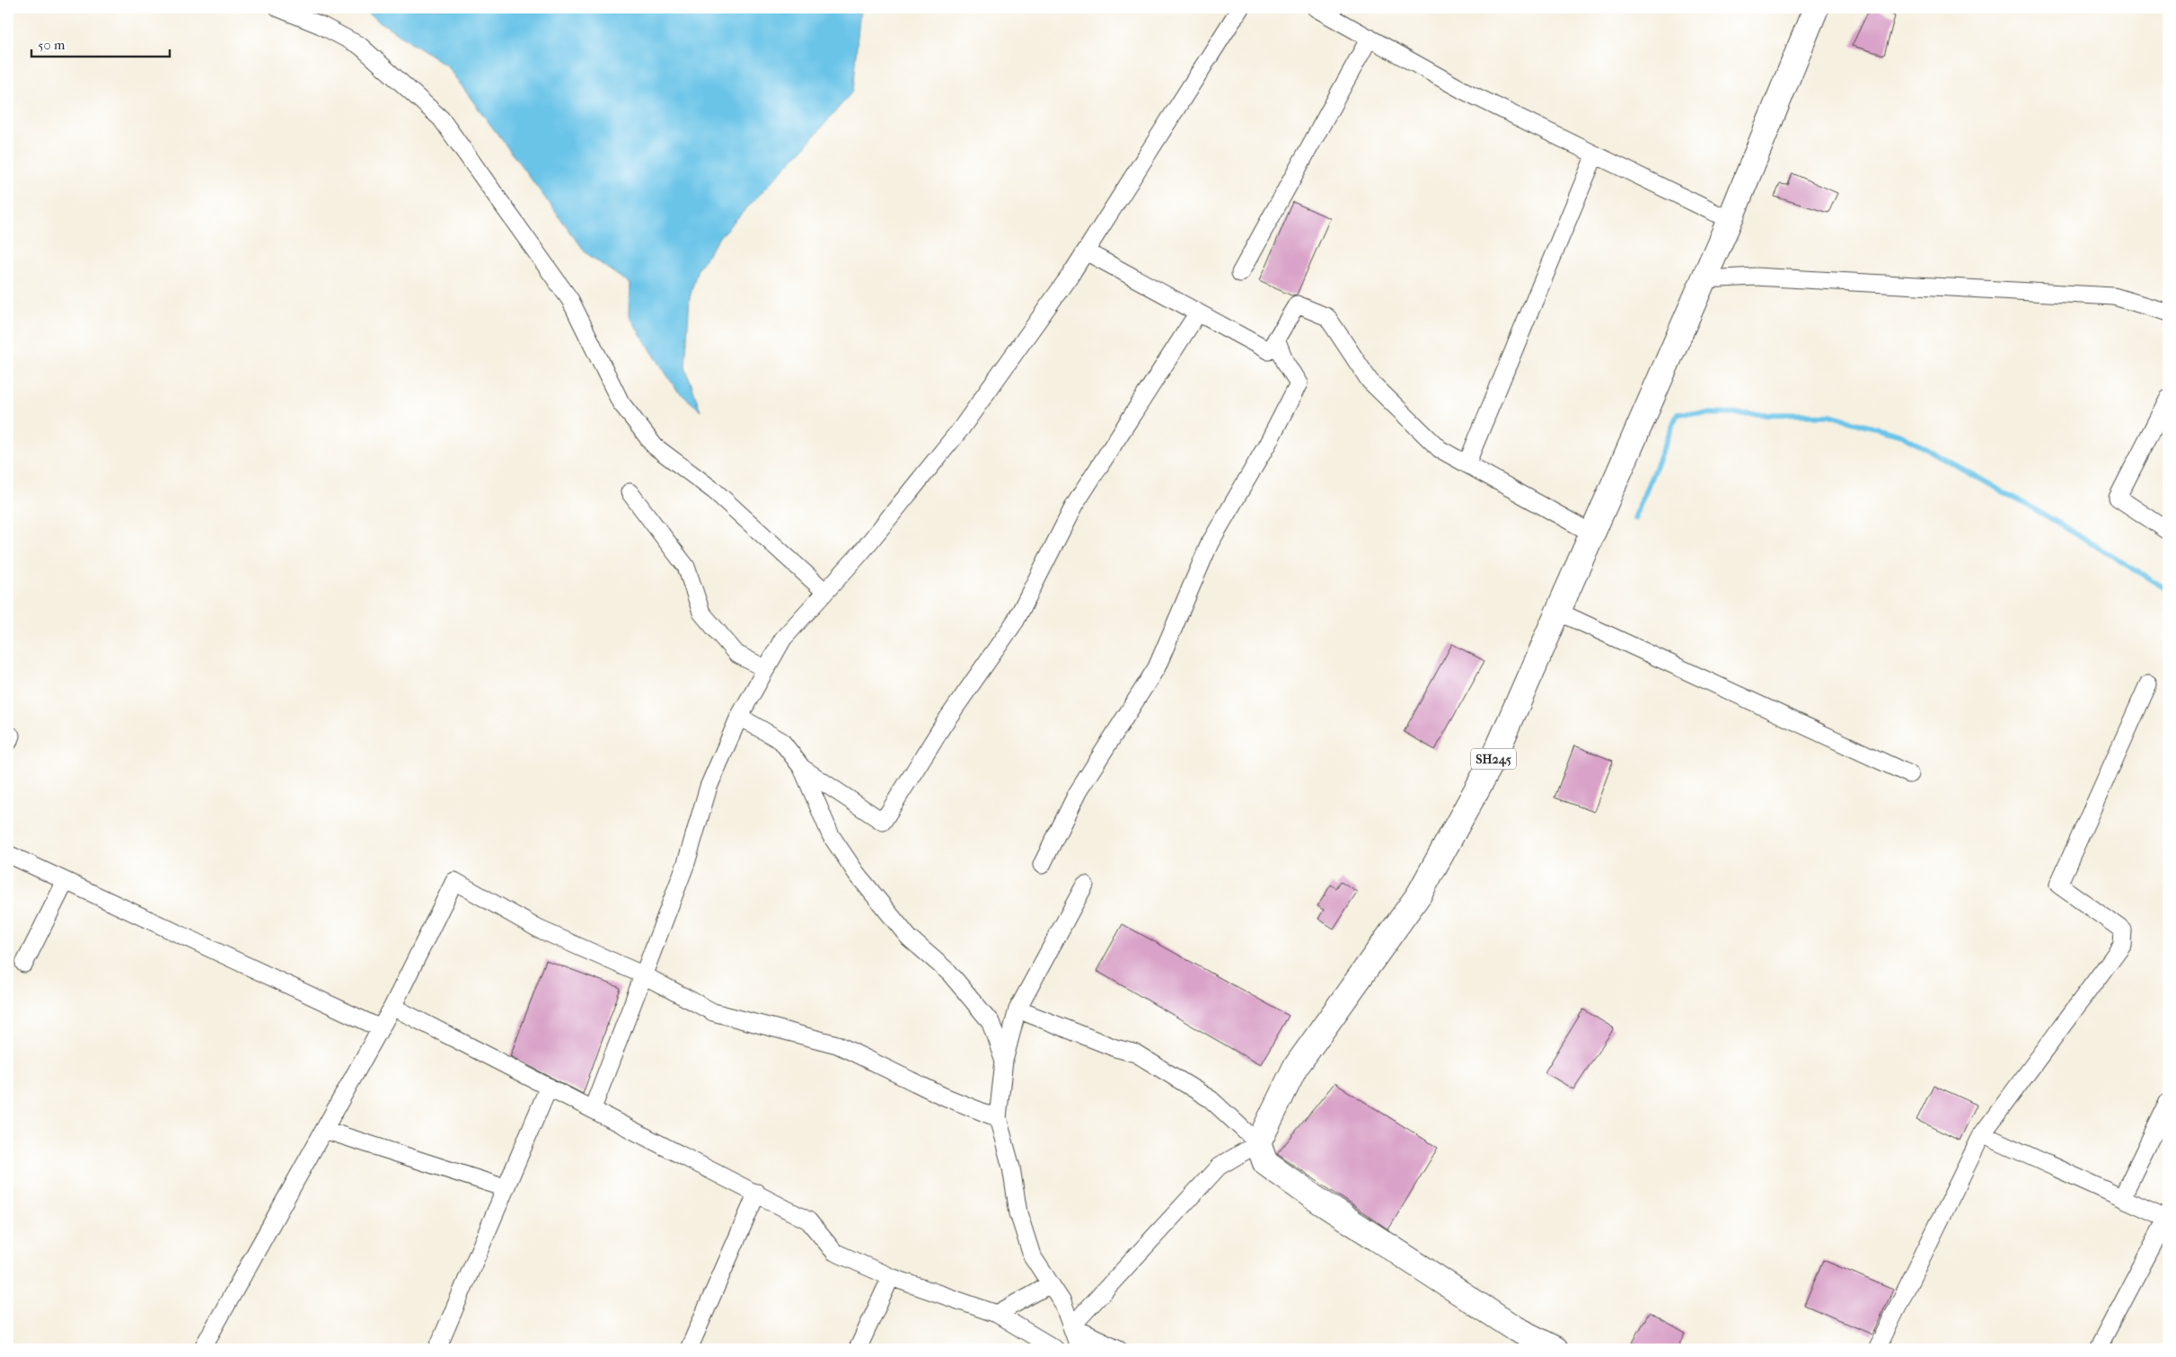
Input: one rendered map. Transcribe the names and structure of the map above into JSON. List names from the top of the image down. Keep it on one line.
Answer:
{"streets":{"main road":["SH245"]},"scale_bar":"50 m"}
